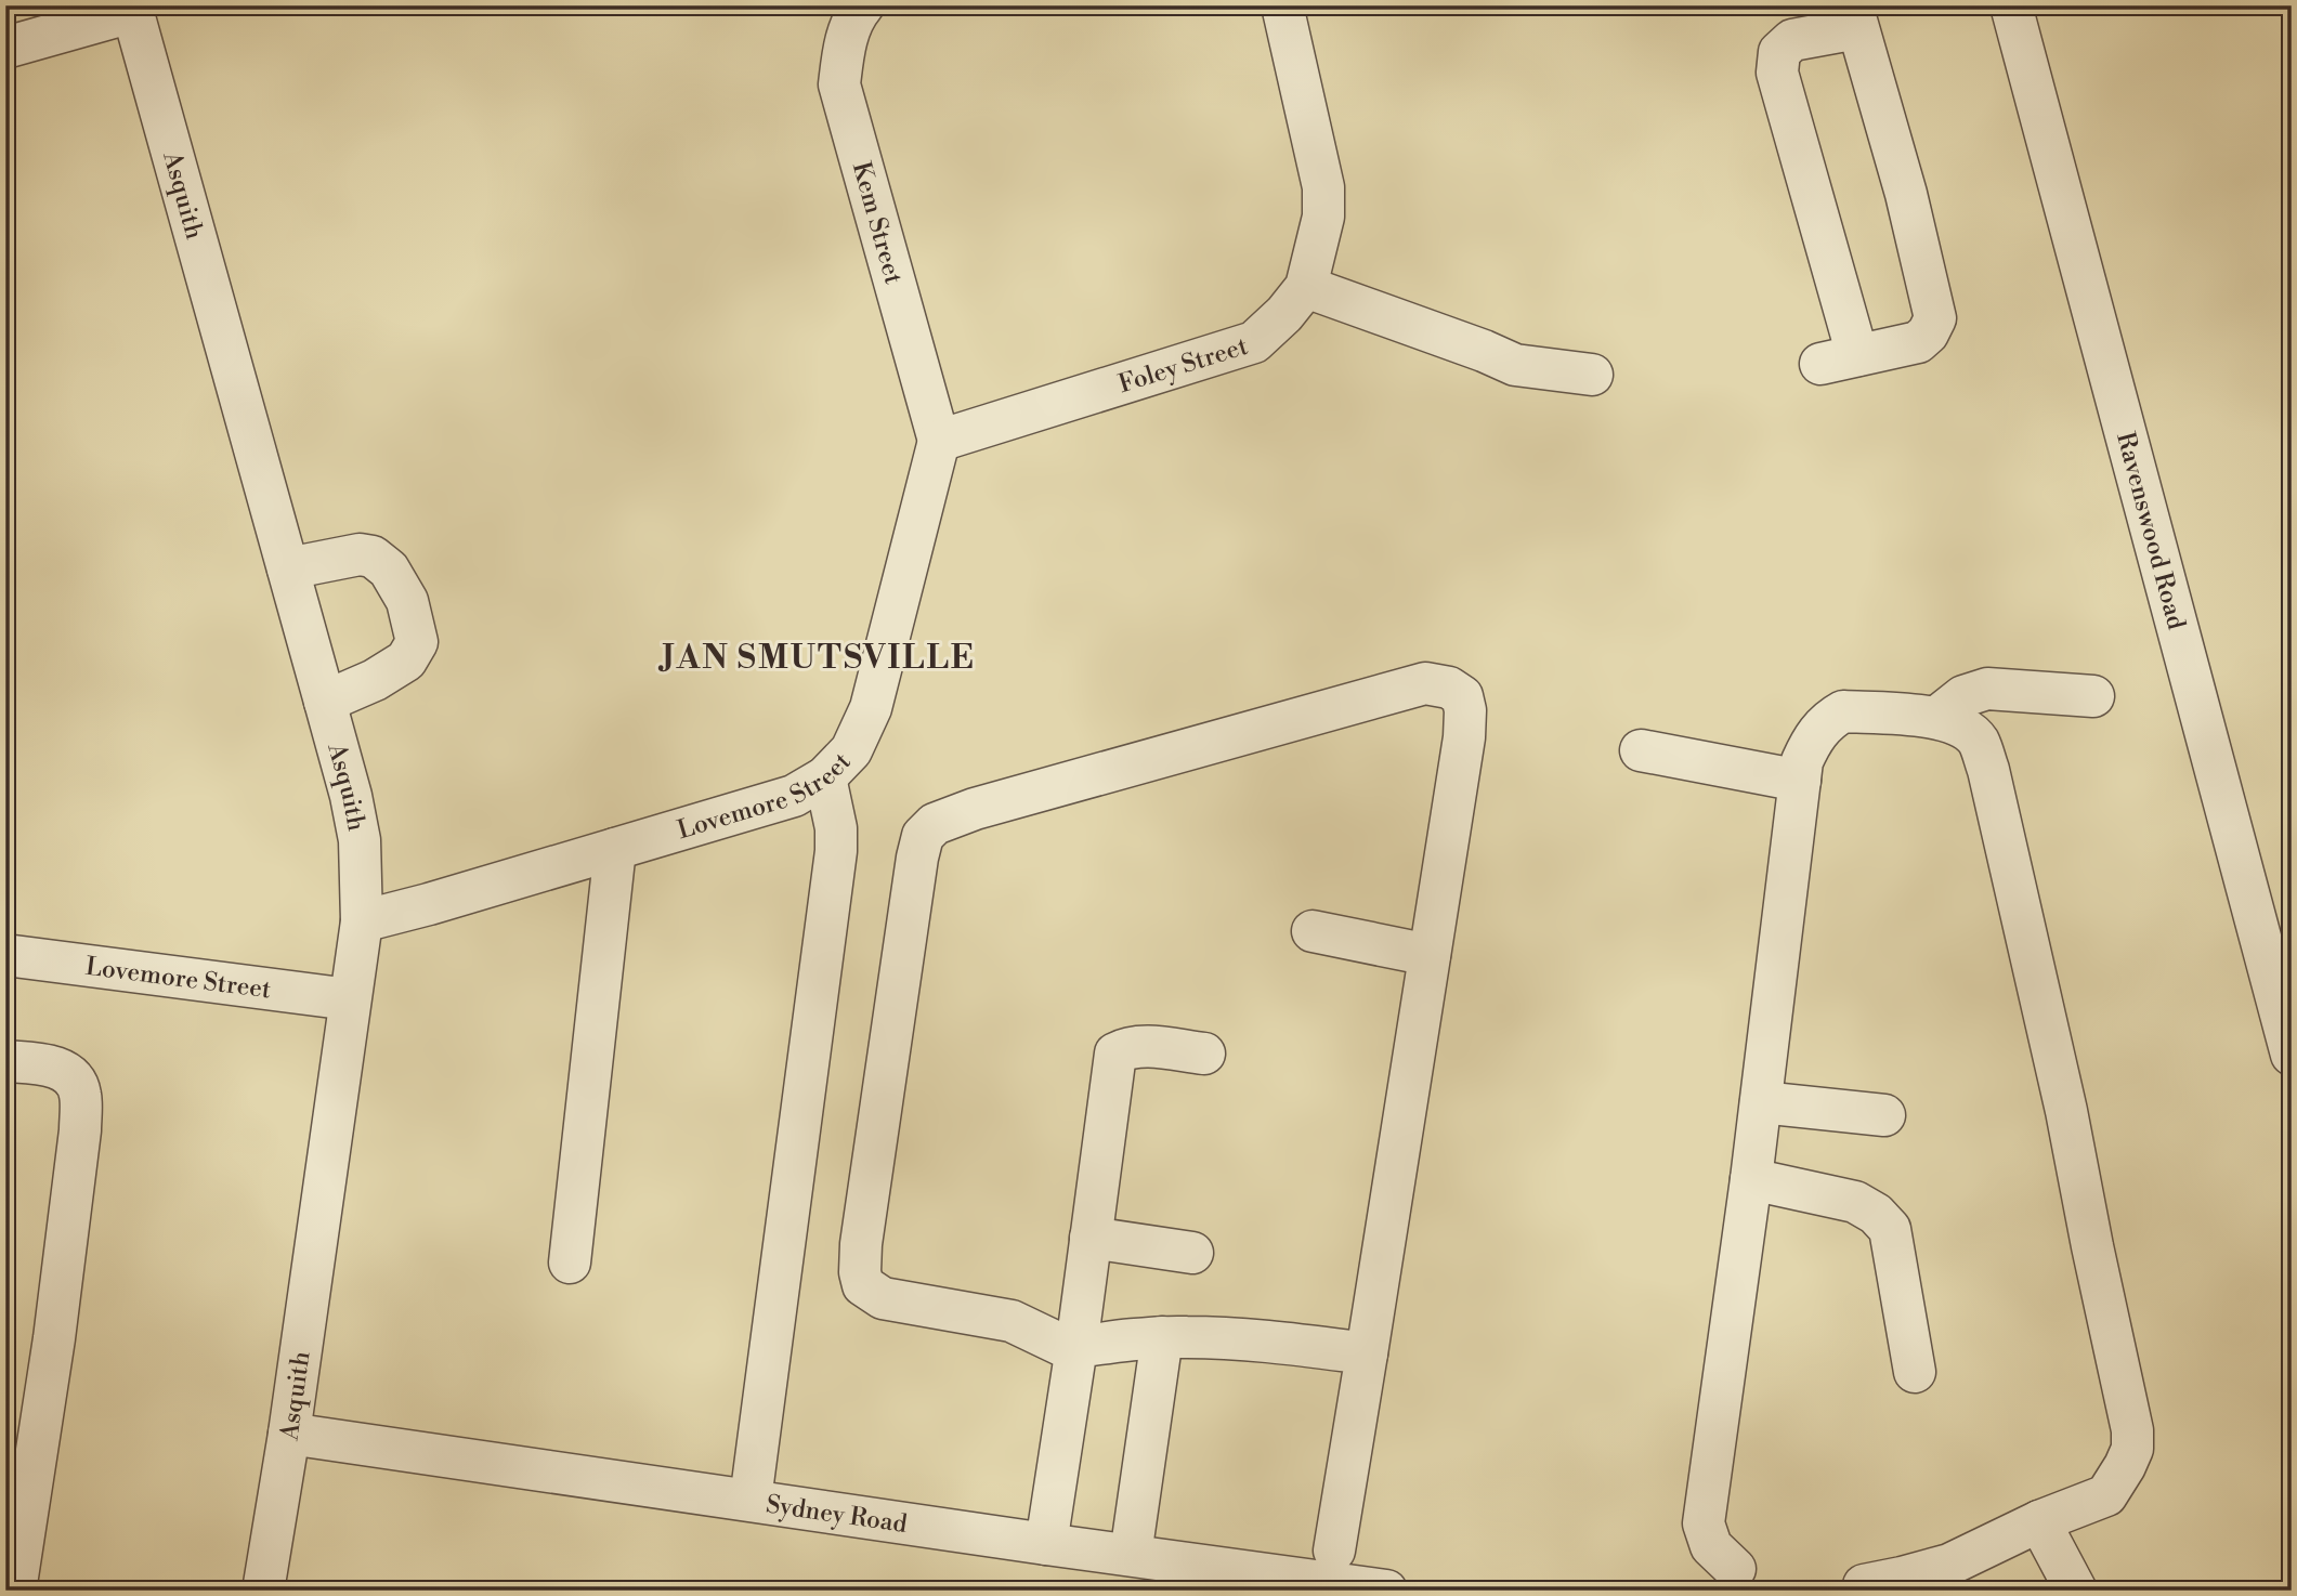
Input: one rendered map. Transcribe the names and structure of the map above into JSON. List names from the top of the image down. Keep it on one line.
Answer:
{"streets":{"street":["Asquith","Kem Street","Foley Street","Ravenswood Road","Lovemore Street","Sydney Road"]},"crossings":[["Asquith","Lovemore Street"],["Asquith","Sydney Road"],["Kem Street","Foley Street"],["Kem Street","Lovemore Street"],["Foley Street","Lovemore Street"]],"districts":["JAN SMUTSVILLE"]}
